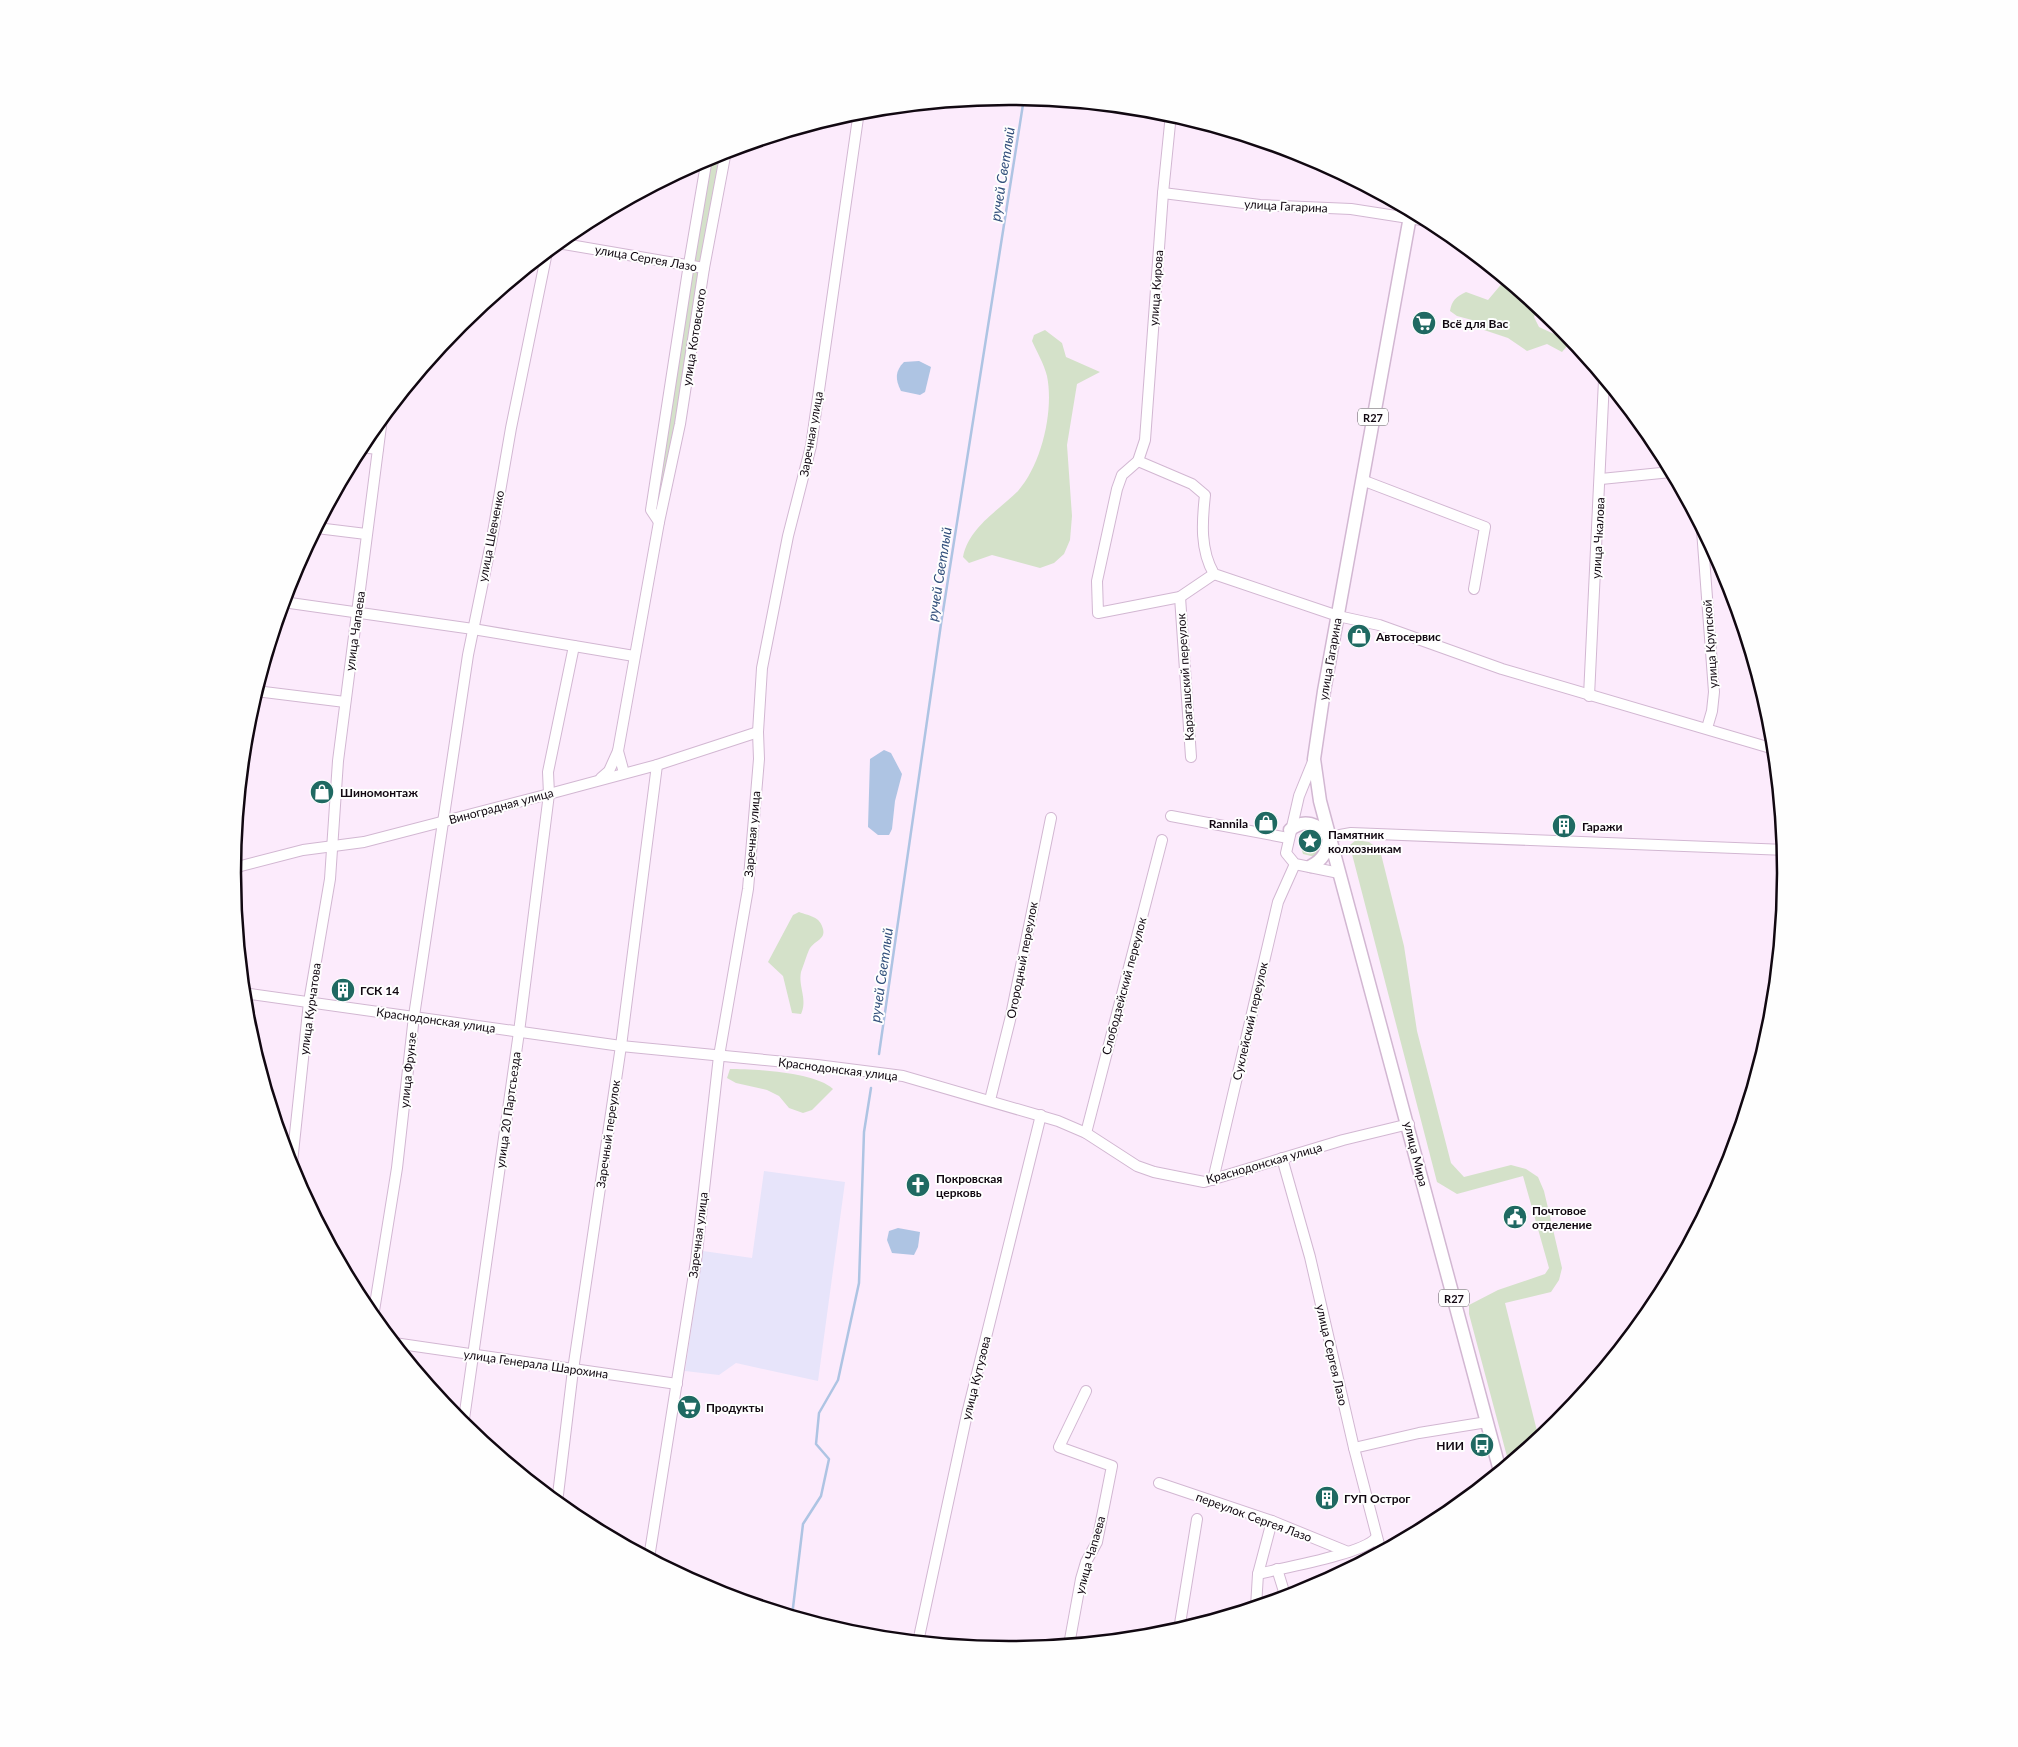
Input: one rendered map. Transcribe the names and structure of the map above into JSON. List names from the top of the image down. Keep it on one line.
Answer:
{"streets":{"main road":["улица Гагарина","R27","улица Мира"],"street":["улица Сергея Лазо","улица Кирова","улица Котовского","Заречная улица","улица Шевченко","улица Чкалова","улица Чапаева","улица Крупской","Карагашский переулок","Виноградная улица","Огородный переулок","Слободзейский переулок","улица Курчатова","Краснодонская улица","Суклейский переулок","улица Фрунзе","улица 20 Партсъезда","Заречный переулок","улица Генерала Шарохина","улица Кутузова","переулок Сергея Лазо"]},"crossings":[["улица Гагарина","улица Кирова"],["улица Гагарина","Суклейский переулок"],["улица Гагарина","улица Мира"],["улица Сергея Лазо","улица Котовского"],["улица Сергея Лазо","Краснодонская улица"],["улица Сергея Лазо","переулок Сергея Лазо"],["улица Котовского","Виноградная улица"],["Заречная улица","Виноградная улица"],["Заречная улица","Краснодонская улица"],["Заречная улица","улица Генерала Шарохина"],["улица Шевченко","Виноградная улица"],["улица Шевченко","улица Фрунзе"],["улица Чапаева","Виноградная улица"],["улица Чапаева","улица Курчатова"],["Виноградная улица","улица Курчатова"],["Виноградная улица","улица Фрунзе"],["Виноградная улица","улица 20 Партсъезда"],["Виноградная улица","Заречный переулок"],["Огородный переулок","Краснодонская улица"],["Слободзейский переулок","Краснодонская улица"],["улица Курчатова","Краснодонская улица"],["Краснодонская улица","Суклейский переулок"],["Краснодонская улица","улица Фрунзе"],["Краснодонская улица","улица 20 Партсъезда"],["Краснодонская улица","Заречный переулок"],["Краснодонская улица","улица Мира"],["Краснодонская улица","улица Кутузова"],["Суклейский переулок","улица Мира"],["улица 20 Партсъезда","улица Генерала Шарохина"],["Заречный переулок","улица Генерала Шарохина"]],"water":["ручей Светлый"],"places":{"supermarket":["Всё для Вас","Продукты"],"shop":["Автосервис","Шиномонтаж","Rannila"],"building":["Гаражи","ГСК 14","ГУП Острог"],"place":["Памятник колхозникам"],"church":["Покровская церковь"],"public building":["Почтовое отделение"],"bus stop":["НИИ"]}}
